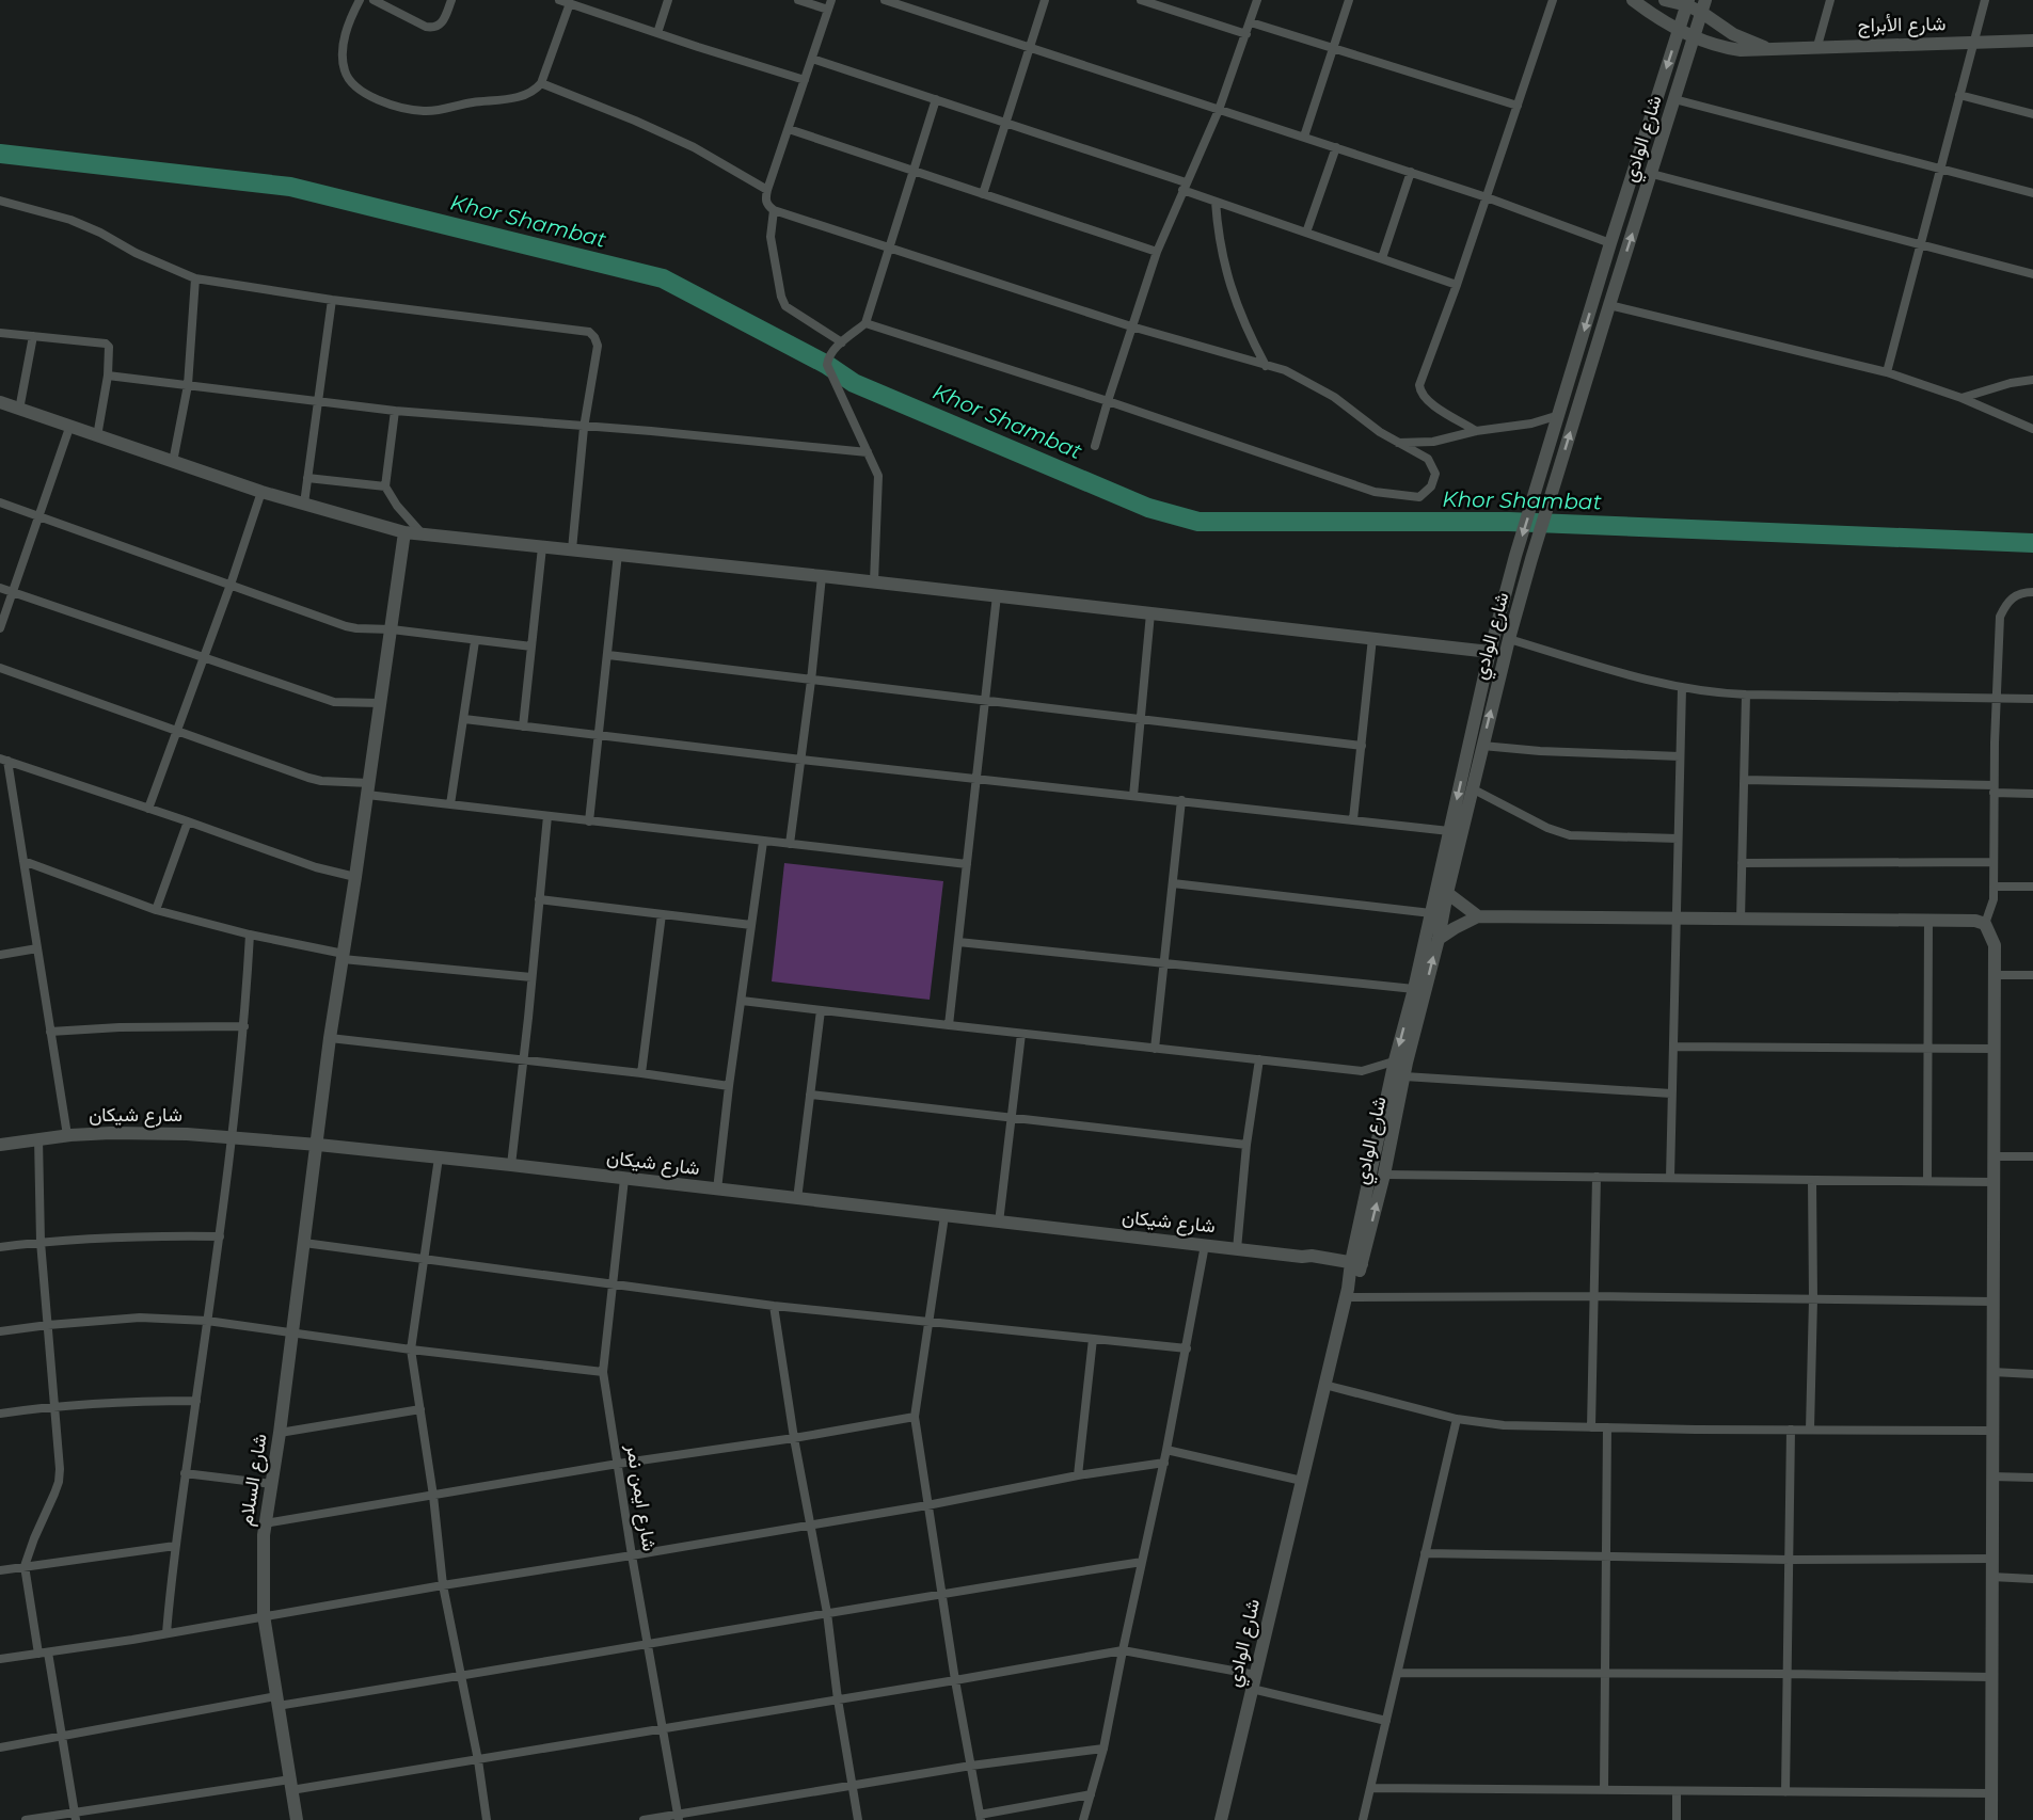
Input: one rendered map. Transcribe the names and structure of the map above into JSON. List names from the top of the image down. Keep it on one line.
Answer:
{"streets":{"street":["شارع الأبراج","شارع الوادي","شارع شيكان","شارع السلام","شارع ايمن نمر"]},"crossings":[["شارع الأبراج","شارع الوادي"],["شارع الوادي","شارع شيكان"],["شارع شيكان","شارع السلام"],["شارع شيكان","شارع ايمن نمر"]],"water":["Khor Shambat"]}
